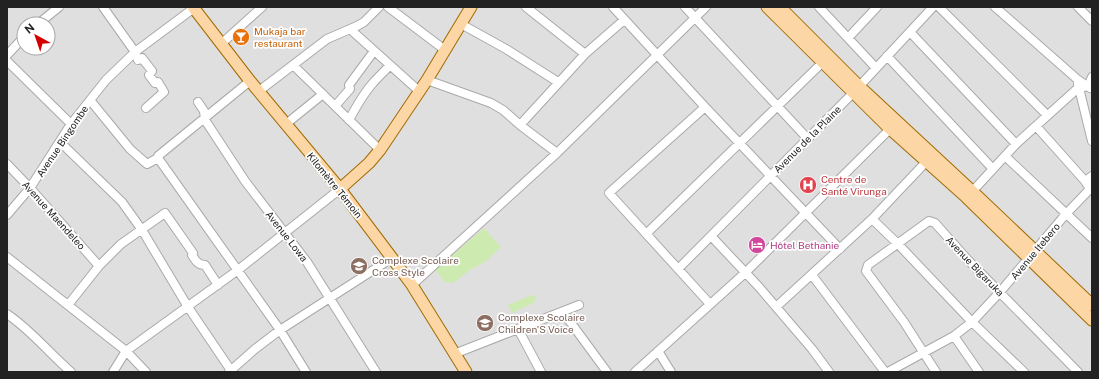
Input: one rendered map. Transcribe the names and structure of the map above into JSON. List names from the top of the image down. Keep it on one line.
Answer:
{"streets":{"main road":["Kilomètre Témoin"],"street":["Avenue de la Plaine","Avenue Bingombe","Avenue Maendeleo","Avenue Lowa","Avenue Itebero","Avenue Bigaruka"]},"crossings":[["Avenue Bingombe","Kilomètre Témoin"],["Avenue Bingombe","Avenue Maendeleo"],["Avenue Itebero","Avenue Bigaruka"]],"places":{"bar":["Mukaja bar restaurant"],"hospital":["Centre de Santé Virunga"],"hotel":["Hôtel Bethanie"],"school or university":["Complexe Scolaire Cross Style","Complexe Scolaire Children'S Voice"]},"north":"top left"}
